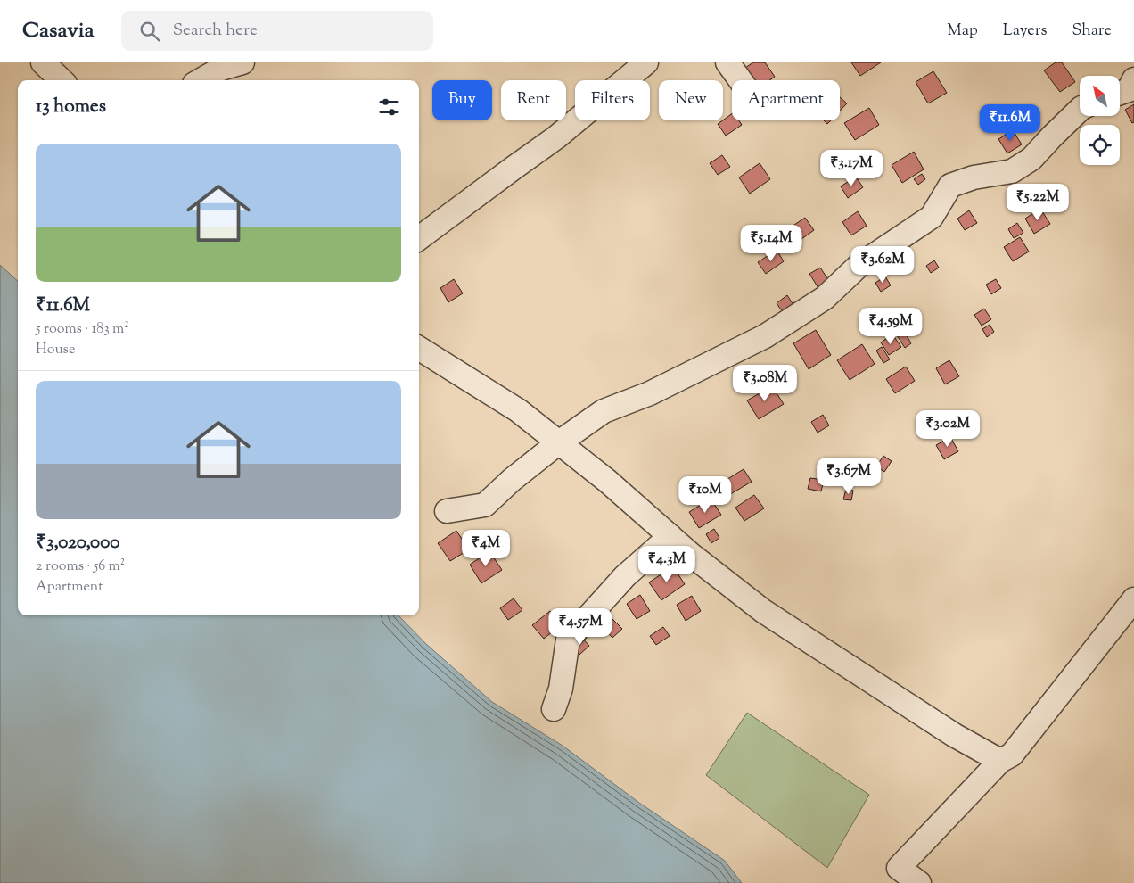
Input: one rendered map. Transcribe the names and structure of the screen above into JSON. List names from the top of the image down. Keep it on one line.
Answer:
{"north":"top left","page":{"header":"Casavia","search":"Search here","nav":["Map","Layers","Share"],"chip":["Buy","Rent","Filters","New","Apartment"],"heading":"13 homes","price":["₹11.6M","₹3.17M","₹5.22M","₹5.14M","₹3.62M","₹4.59M","₹3.08M","₹3.02M","₹3.67M","₹10M","₹4M","₹4.3M","₹4.57M"],"list":[{"name":"₹11.6M","note":"5 rooms · 183 m² · House"},{"name":"₹3,020,000","note":"2 rooms · 56 m² · Apartment"}]}}
